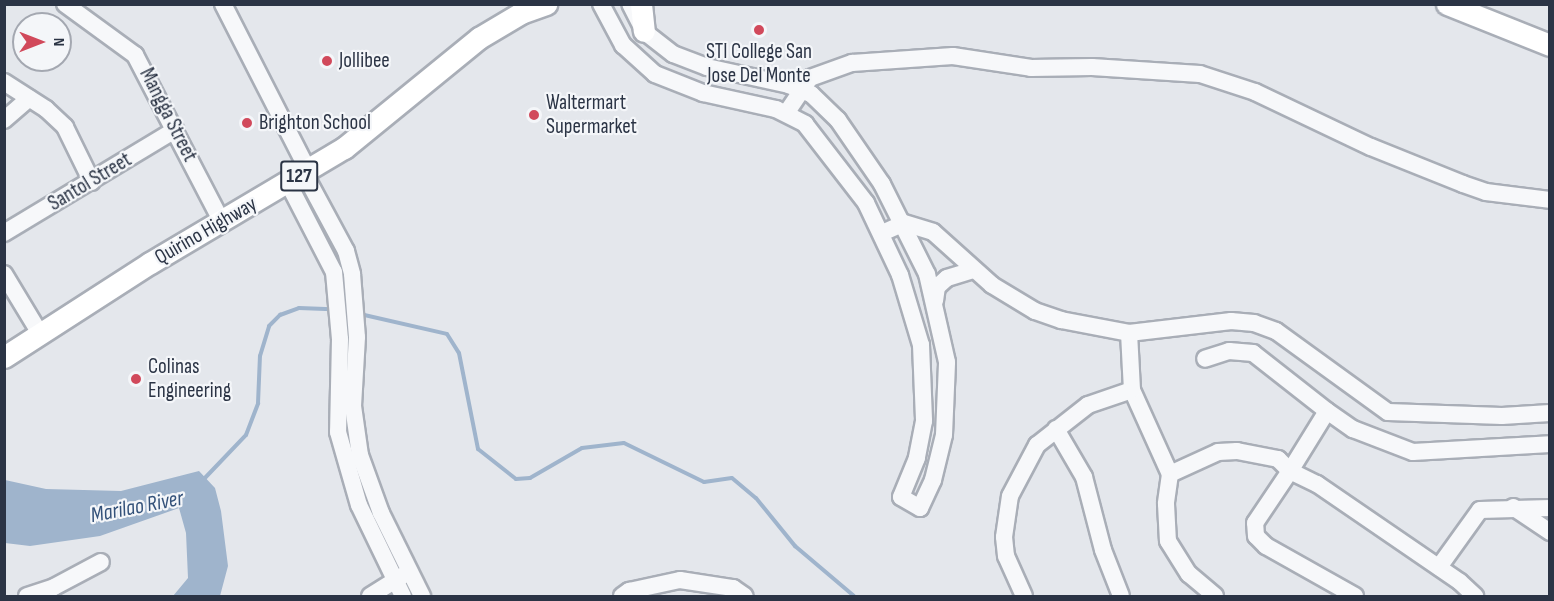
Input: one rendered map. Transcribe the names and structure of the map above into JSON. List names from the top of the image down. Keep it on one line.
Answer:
{"streets":{"main road":["127","Quirino Highway"],"street":["Mangga Street","Santol Street"]},"crossings":[["Mangga Street","Santol Street"],["Mangga Street","Quirino Highway"]],"water":["Marilao River"],"places":["STI College San Jose Del Monte","Jollibee","Waltermart Supermarket","Brighton School","Colinas Engineering"],"north":"right"}
